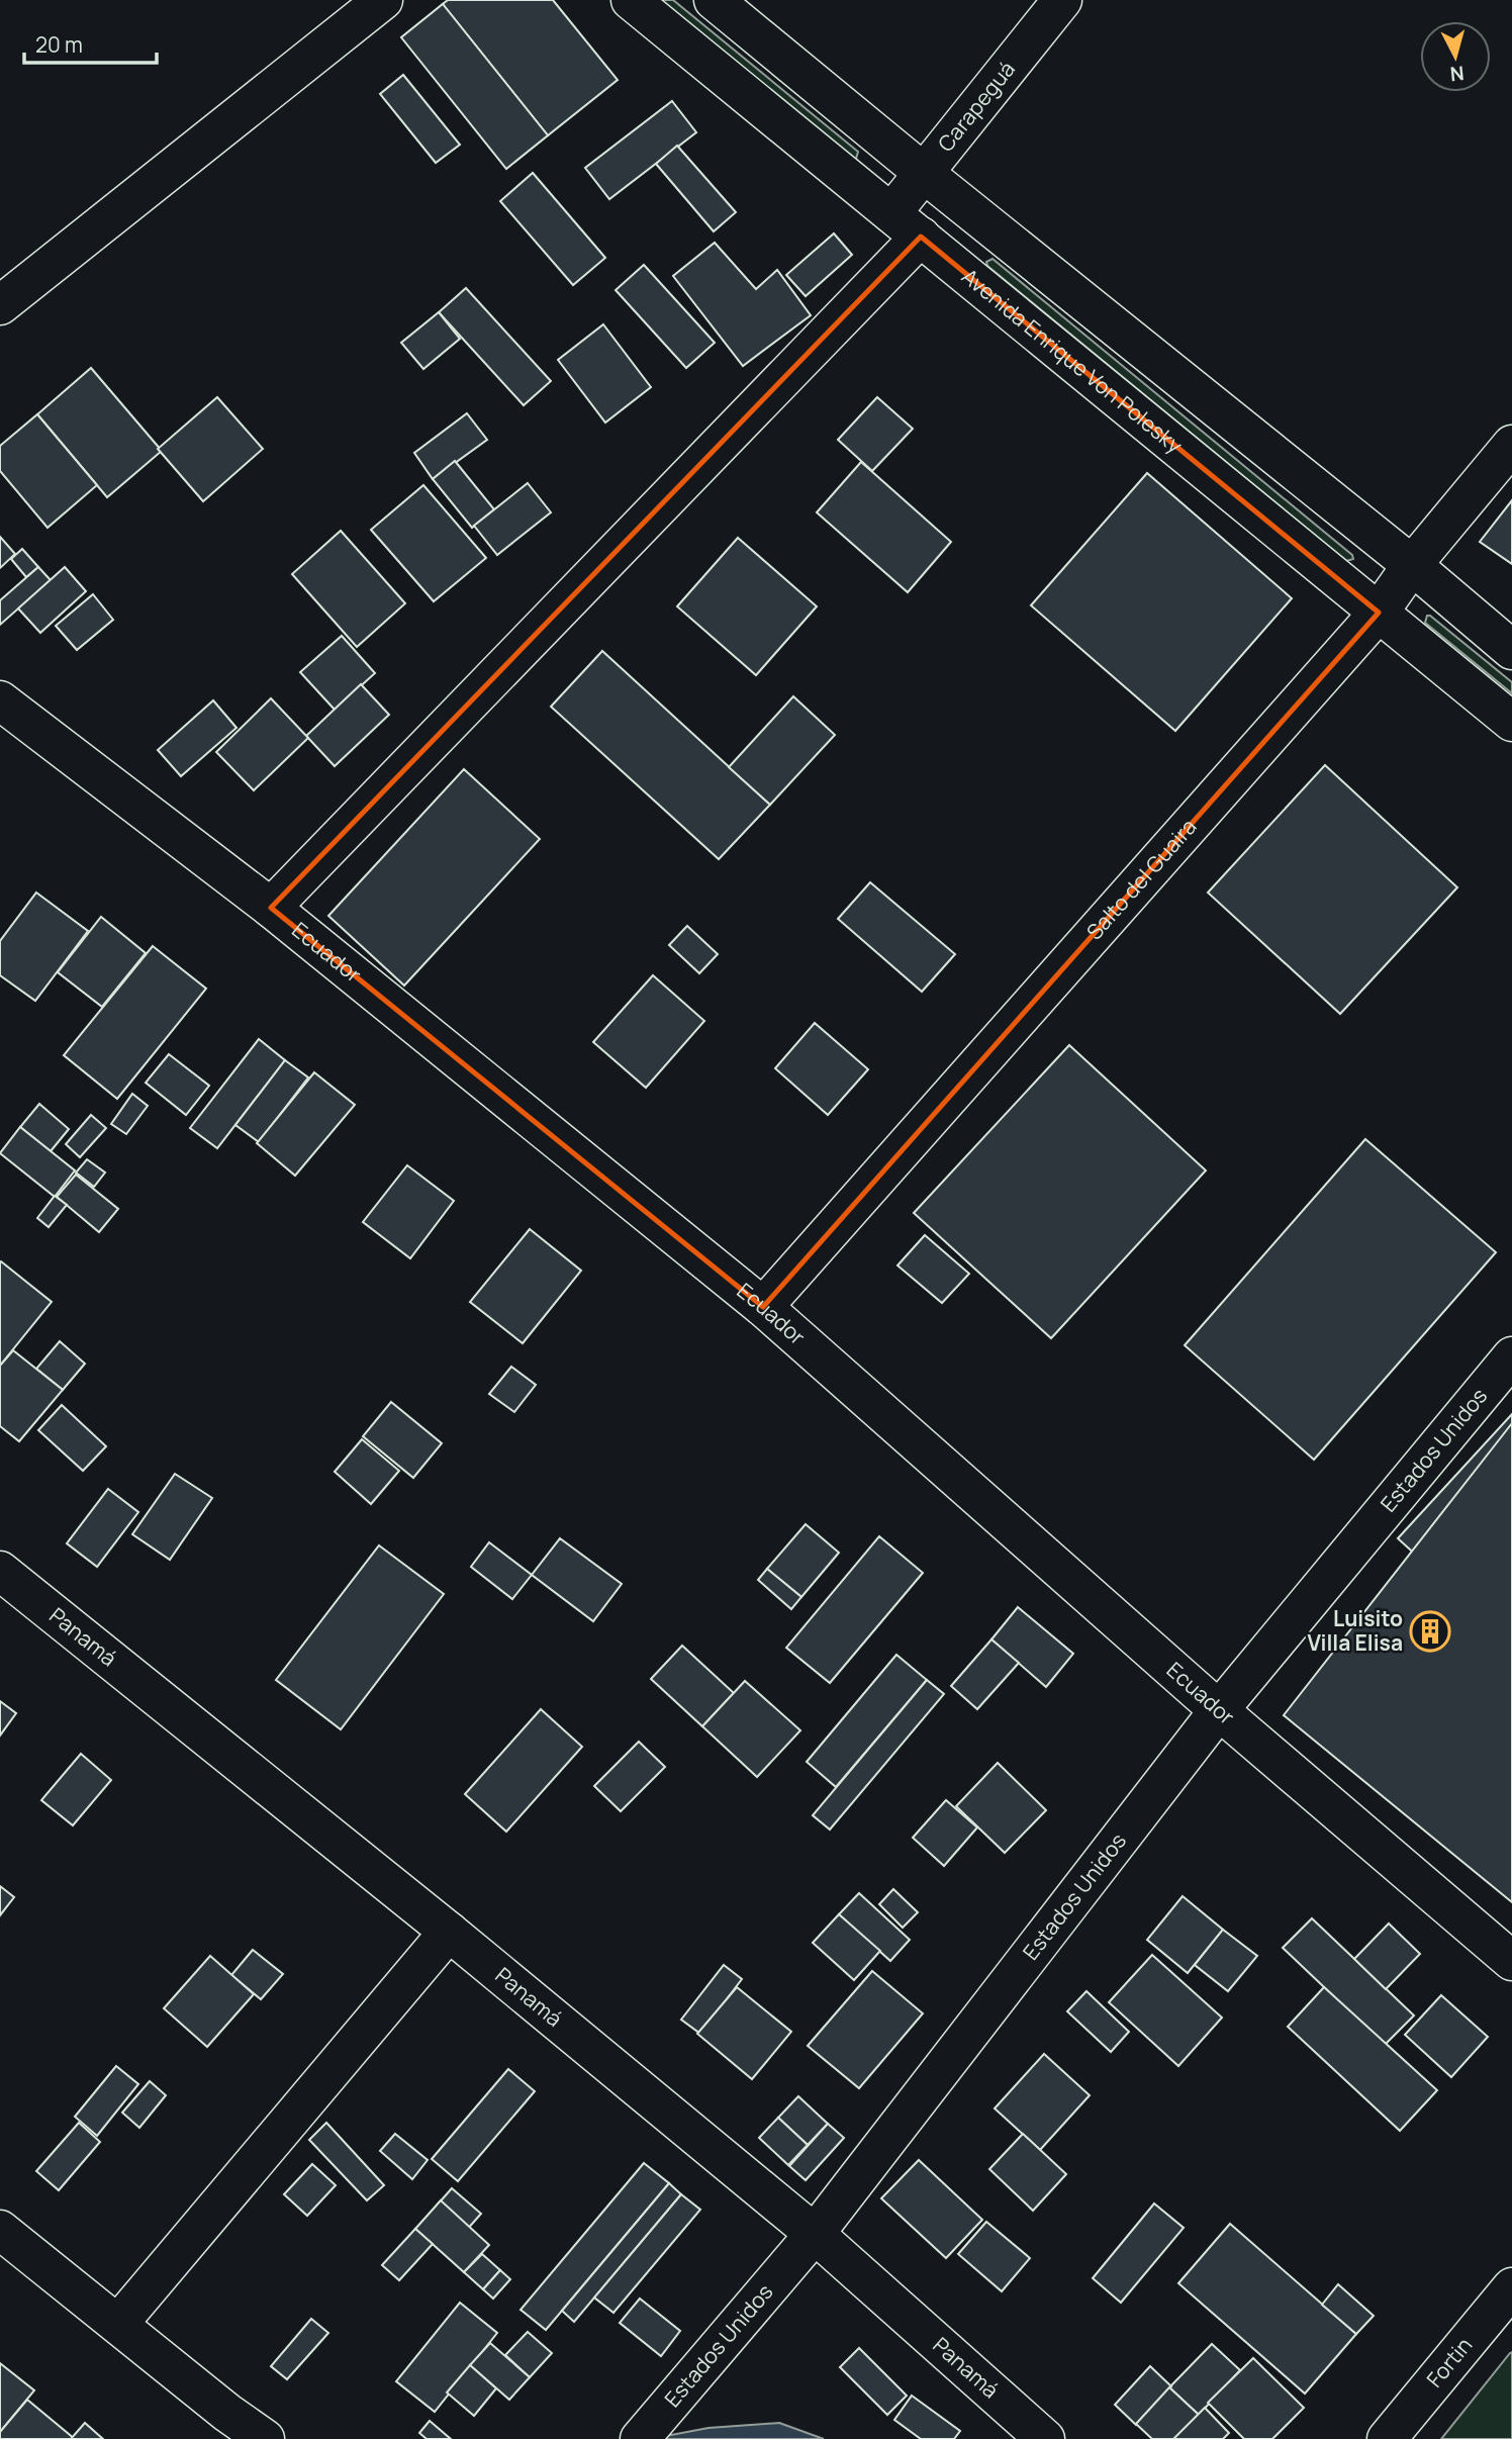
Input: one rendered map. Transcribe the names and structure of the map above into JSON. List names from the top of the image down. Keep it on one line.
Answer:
{"streets":{"street":["Carapeguá","Avenida Enrique Von Polesky","Salto del Guaira","Ecuador","Estados Unidos","Panamá","Fortin"]},"crossings":[["Carapeguá","Avenida Enrique Von Polesky"],["Carapeguá","Ecuador"],["Avenida Enrique Von Polesky","Salto del Guaira"],["Salto del Guaira","Ecuador"],["Ecuador","Estados Unidos"],["Estados Unidos","Panamá"]],"places":{"building":["Luisito Villa Elisa"]},"scale_bar":"20 m","north":"bottom"}
